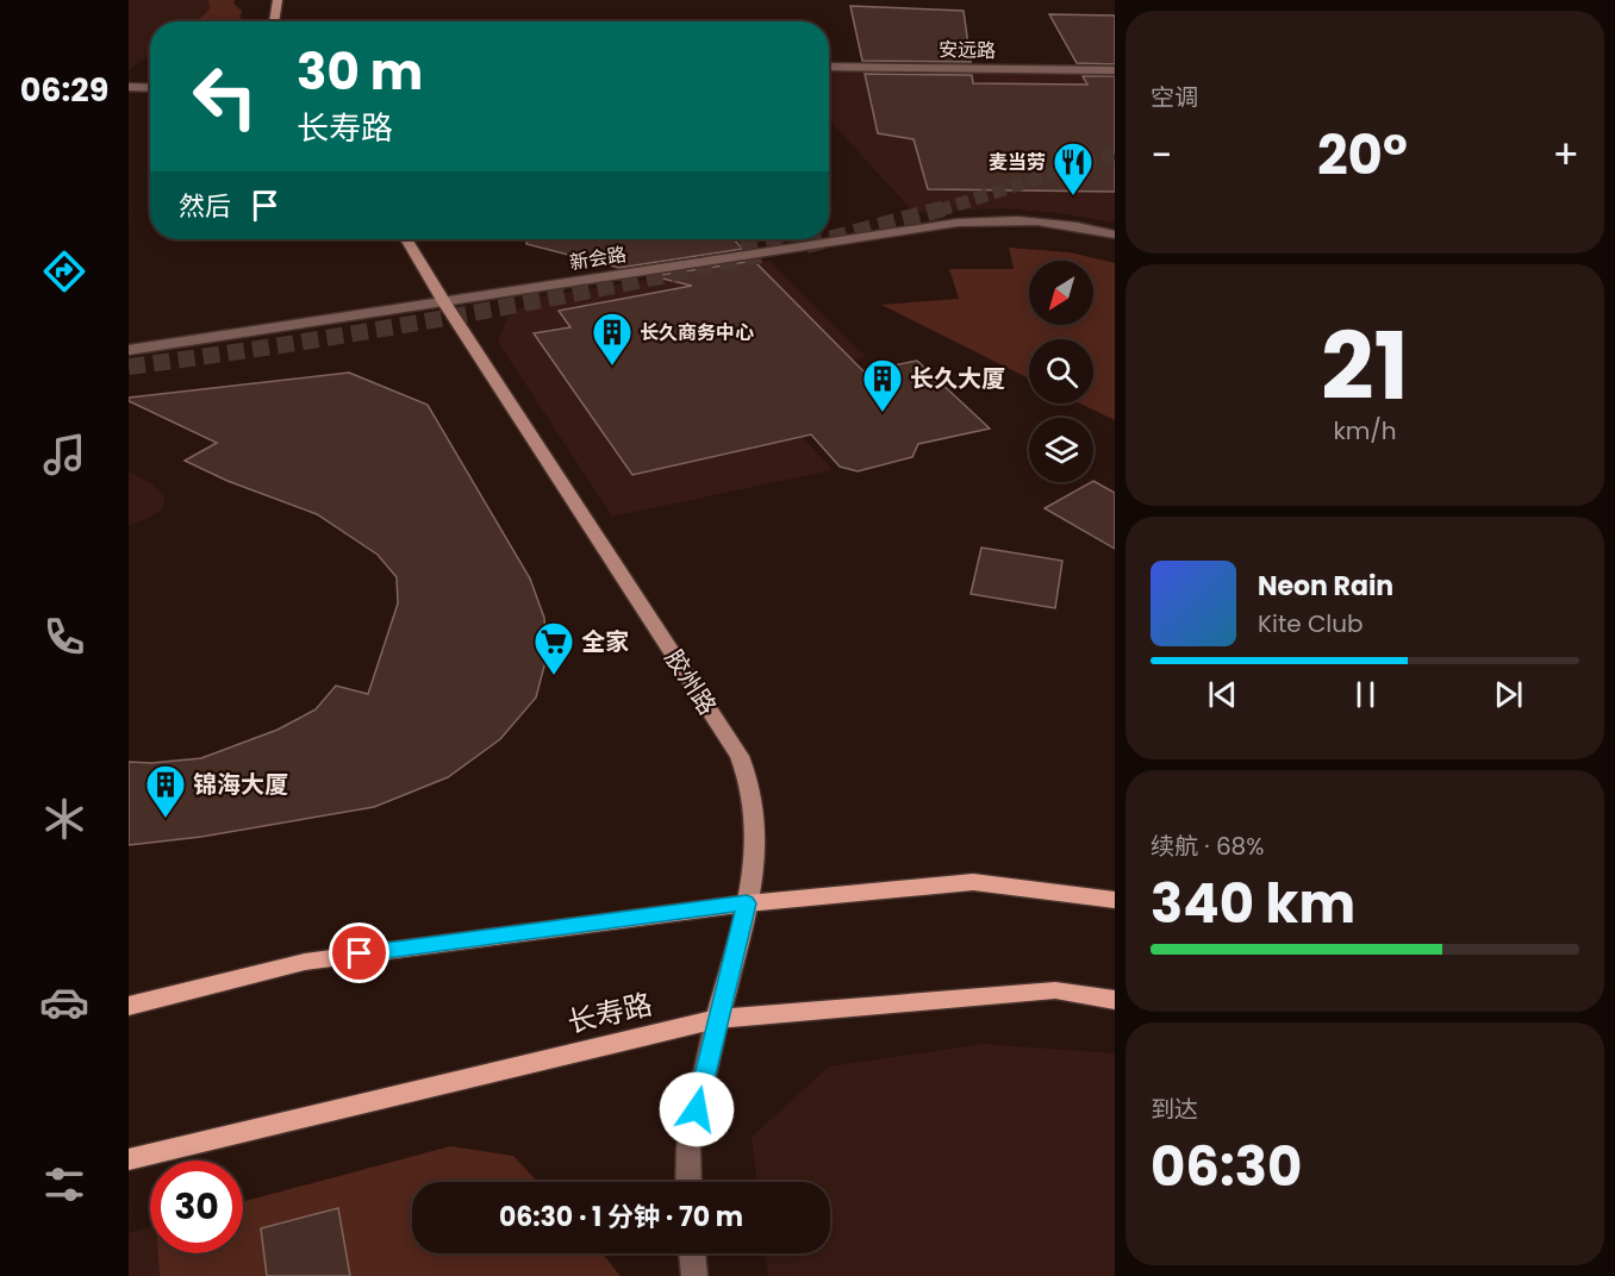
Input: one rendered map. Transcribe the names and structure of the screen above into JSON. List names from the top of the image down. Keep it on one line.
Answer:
{"streets":{"main road":["长寿路"],"street":["安远路","新会路","胶州路"]},"crossings":[["新会路","胶州路"],["胶州路","长寿路"]],"places":{"restaurant":["麦当劳"],"building":["长久商务中心","长久大厦","锦海大厦"],"supermarket":["全家"]},"north":"bottom left","page":{"tabs":"06:29","tile":["空调",["21","km/h"],["续航 · 68%","340 km"],["到达","06:30"]],"turn":["30 m","长寿路"],"heat":["−","20°","+"],"then":"然后","song":["Neon Rain","Kite Club"],"limit":"30","trip":"06:30 · 1 分钟 · 70 m"}}
